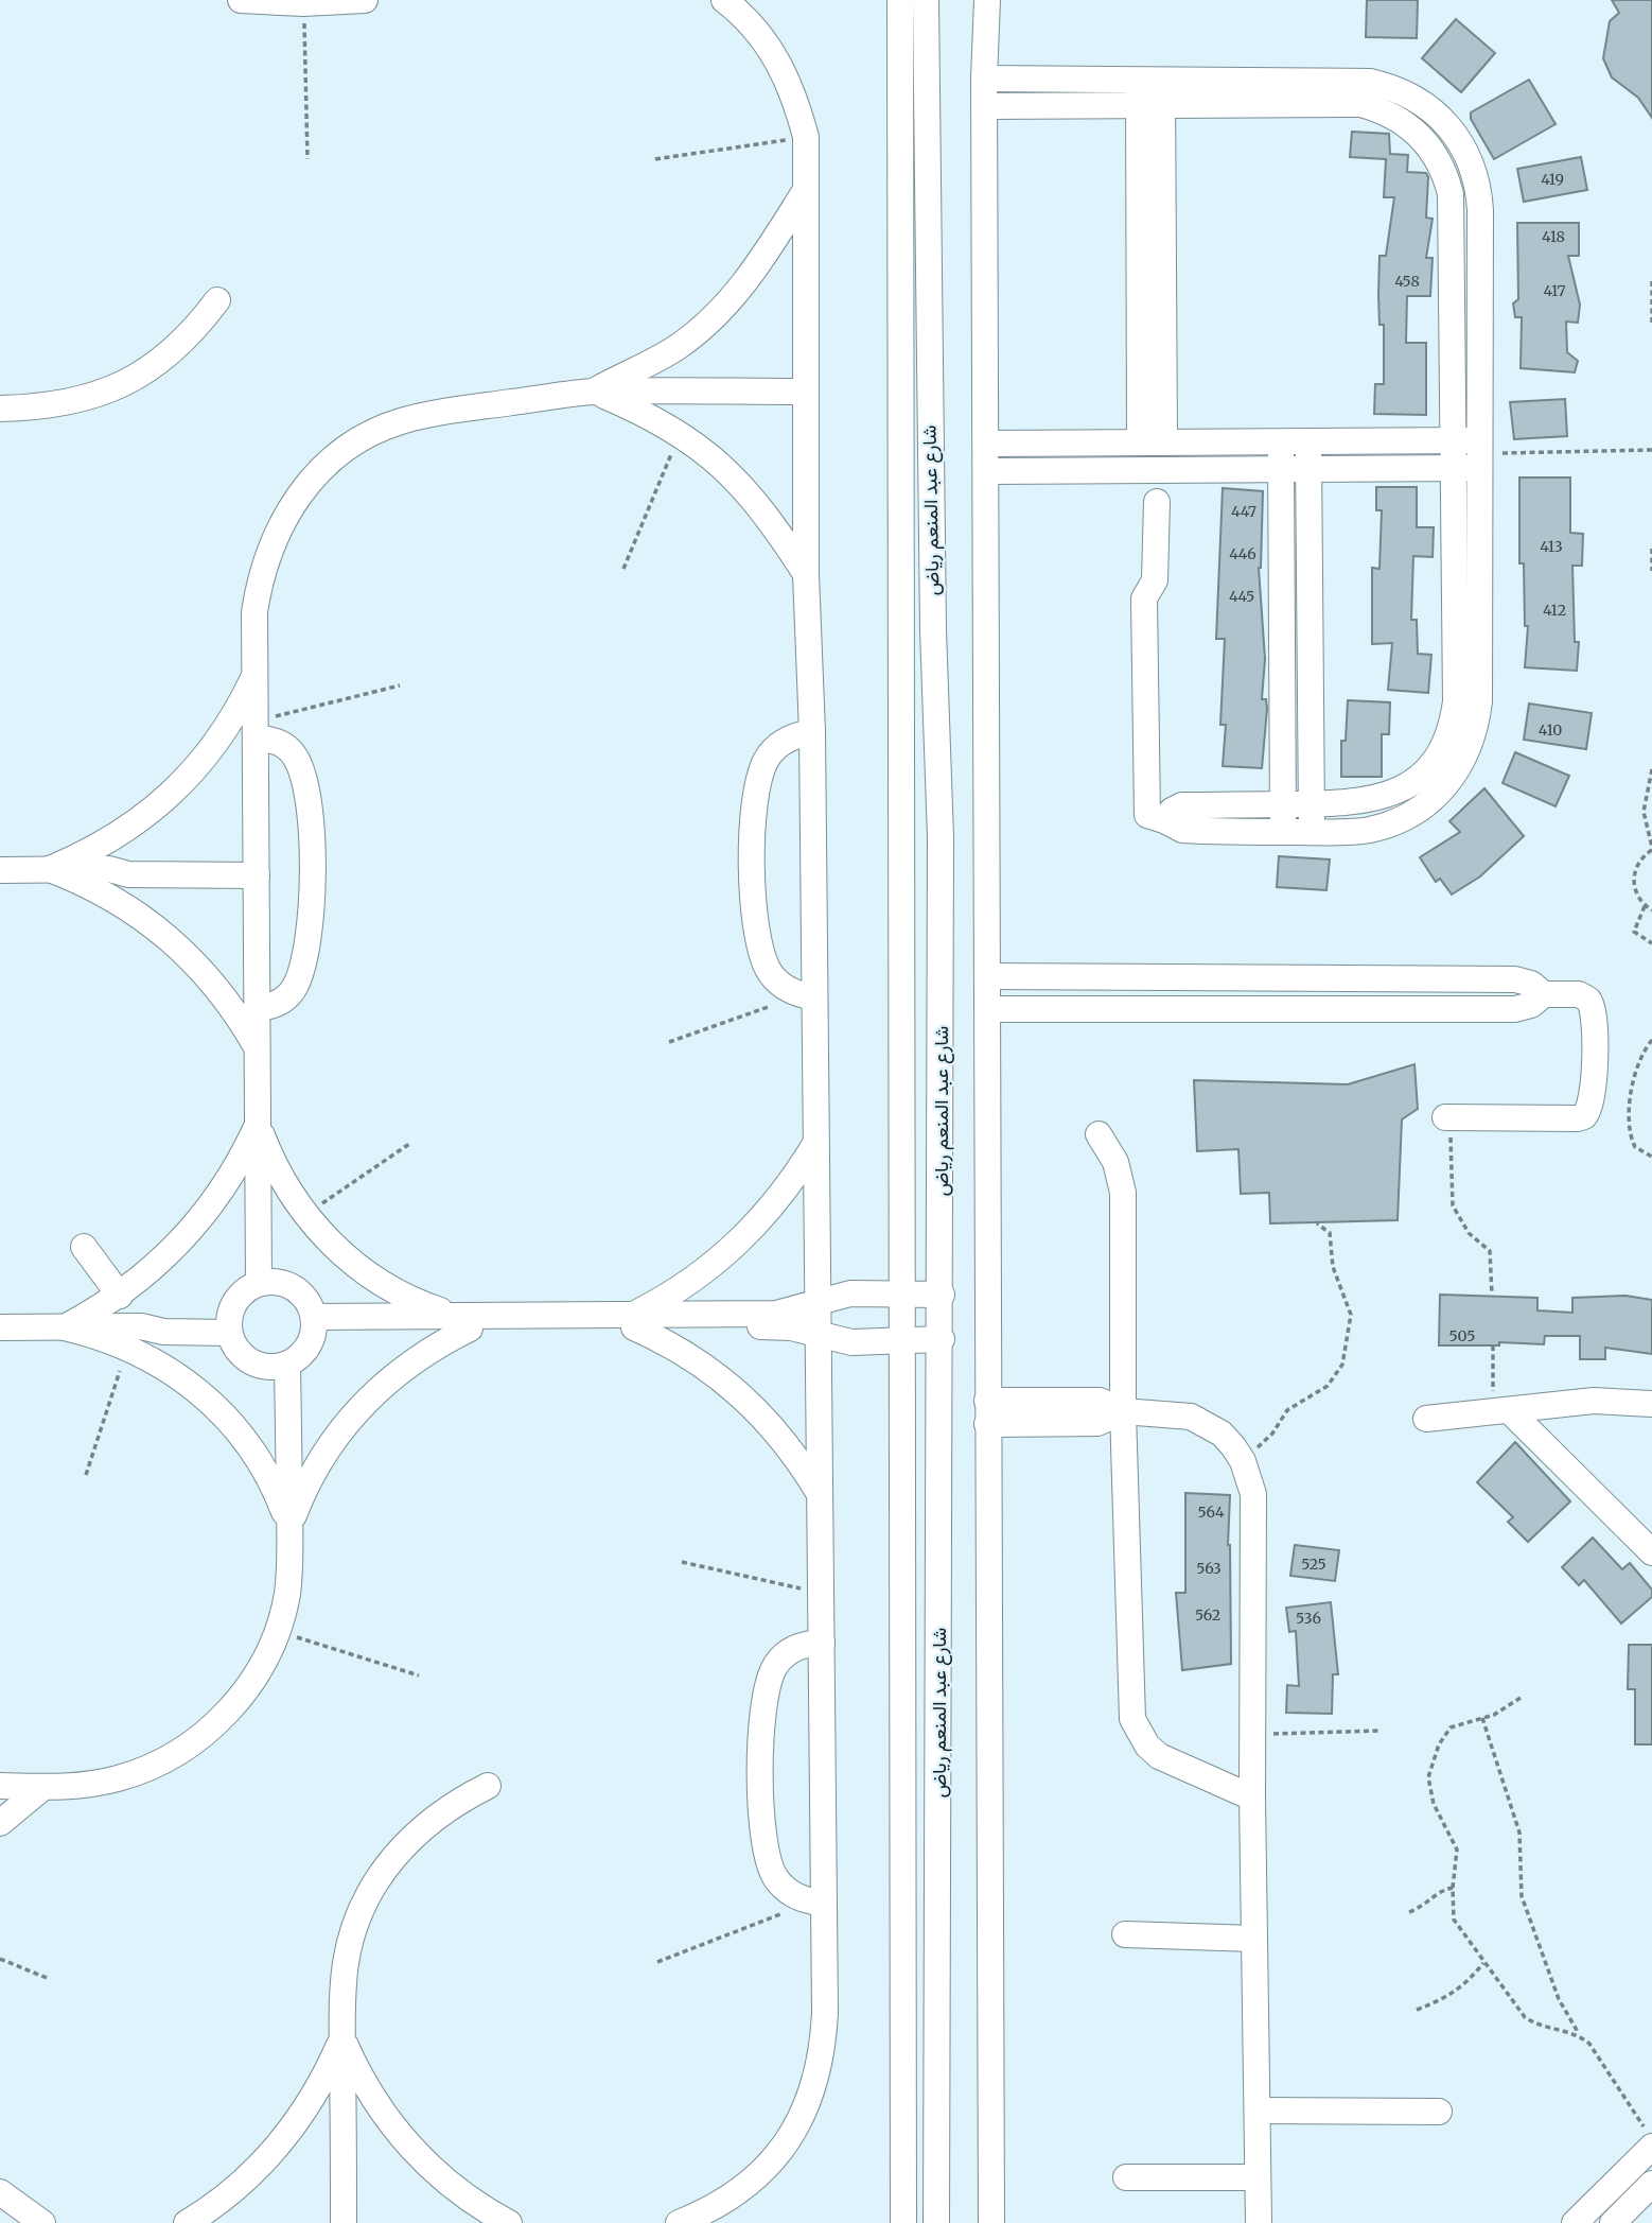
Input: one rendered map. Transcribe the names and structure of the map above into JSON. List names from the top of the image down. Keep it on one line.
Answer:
{"streets":{"street":["شارع عبد المنعم رياض"]},"house_numbers":["419","418","458","417","447","413","446","445","412","410","505","564","525","563","562","536"]}
